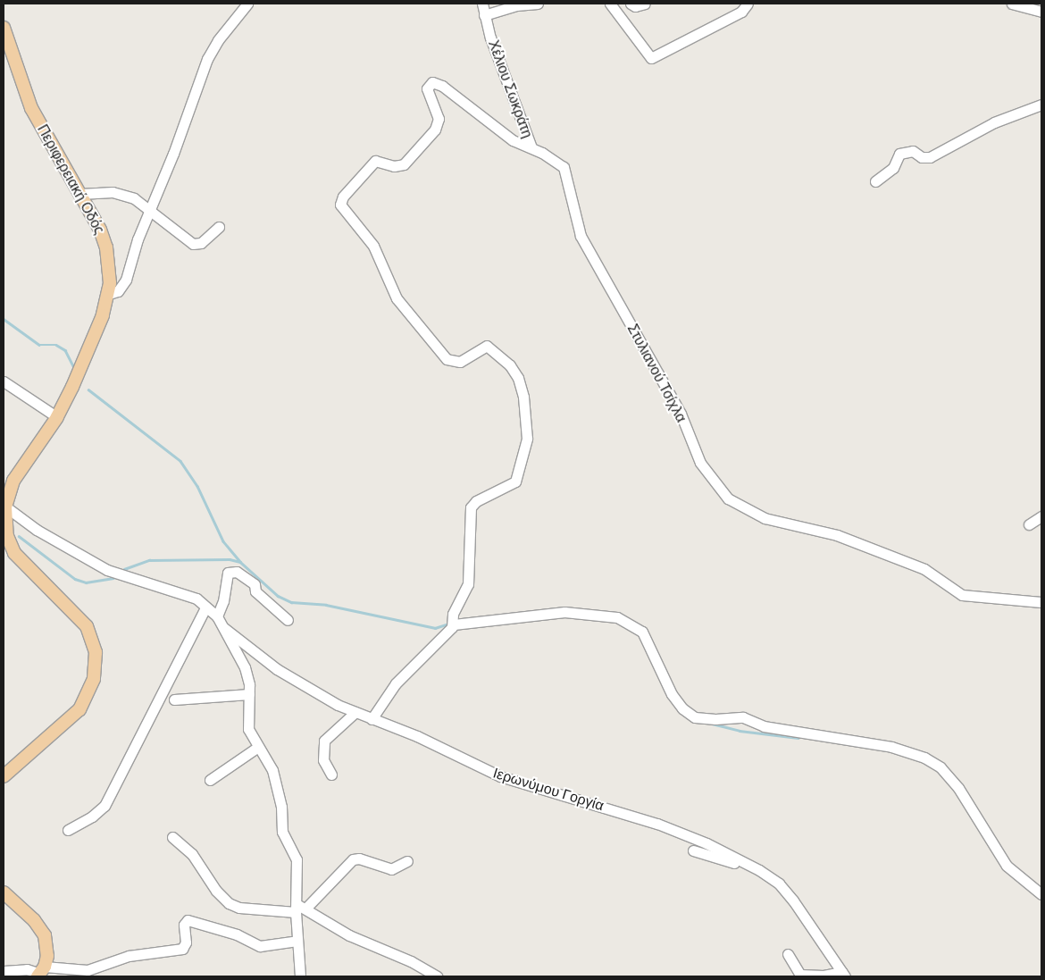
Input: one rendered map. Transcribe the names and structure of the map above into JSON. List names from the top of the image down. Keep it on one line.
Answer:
{"streets":{"main road":["Περιφερειακή Οδός"],"street":["Χέλιου Σωκράτη","Στυλιανού Τσίχλα","Ιερωνύμου Γοργία"]},"crossings":[["Χέλιου Σωκράτη","Στυλιανού Τσίχλα"]]}
